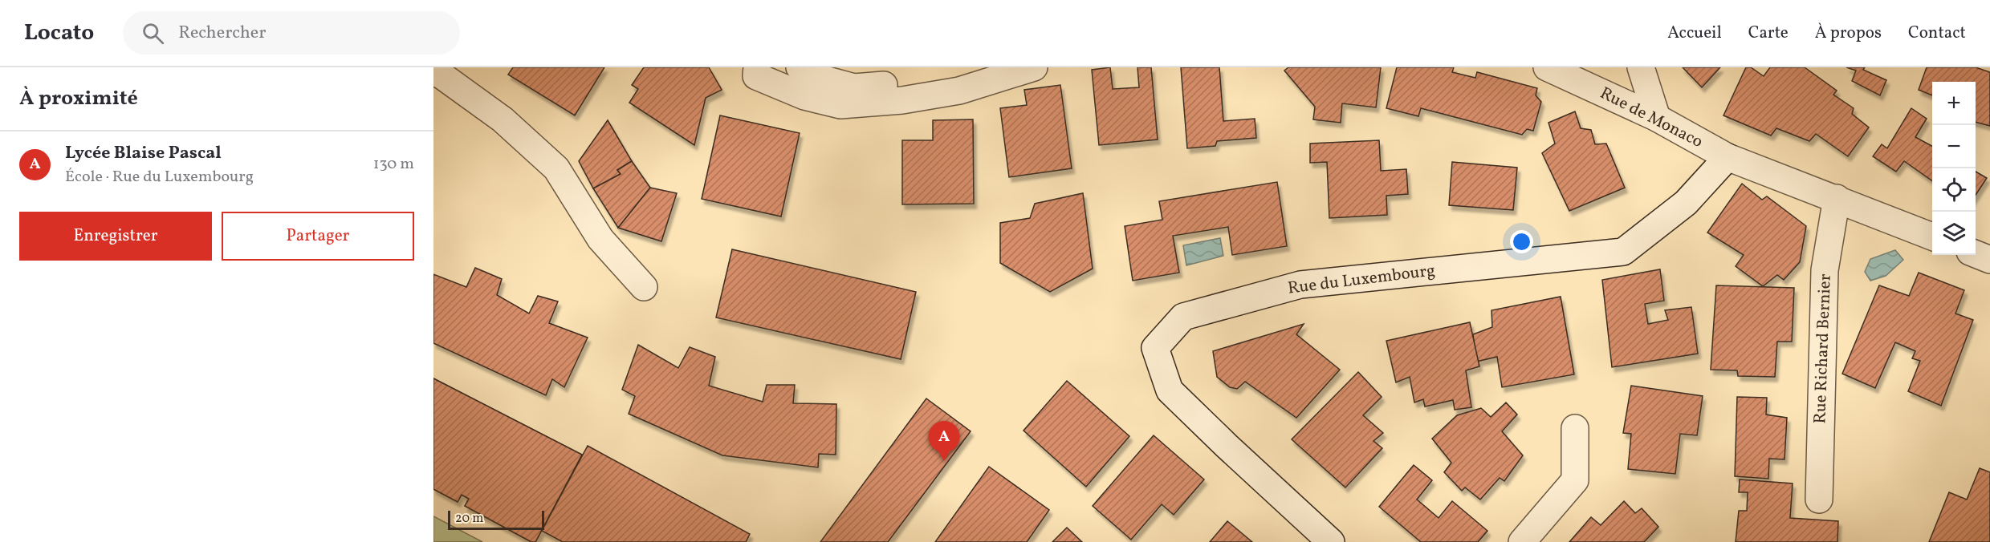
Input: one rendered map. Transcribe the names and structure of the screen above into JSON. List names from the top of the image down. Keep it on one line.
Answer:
{"streets":{"street":["Rue de Monaco","Rue du Luxembourg","Rue Richard Bernier"]},"crossings":[["Rue de Monaco","Rue du Luxembourg"]],"scale_bar":"20 m","page":{"header":"Locato","search":"Rechercher","nav":["Accueil","Carte","À propos","Contact"],"heading":"À proximité","map_buttons":["+","−"],"list":[{"mark":"A","name":"Lycée Blaise Pascal","note":"École · Rue du Luxembourg","value":"130 m"}],"buttons":["Enregistrer","Partager"],"pins":"A","scale":"20 m"}}
